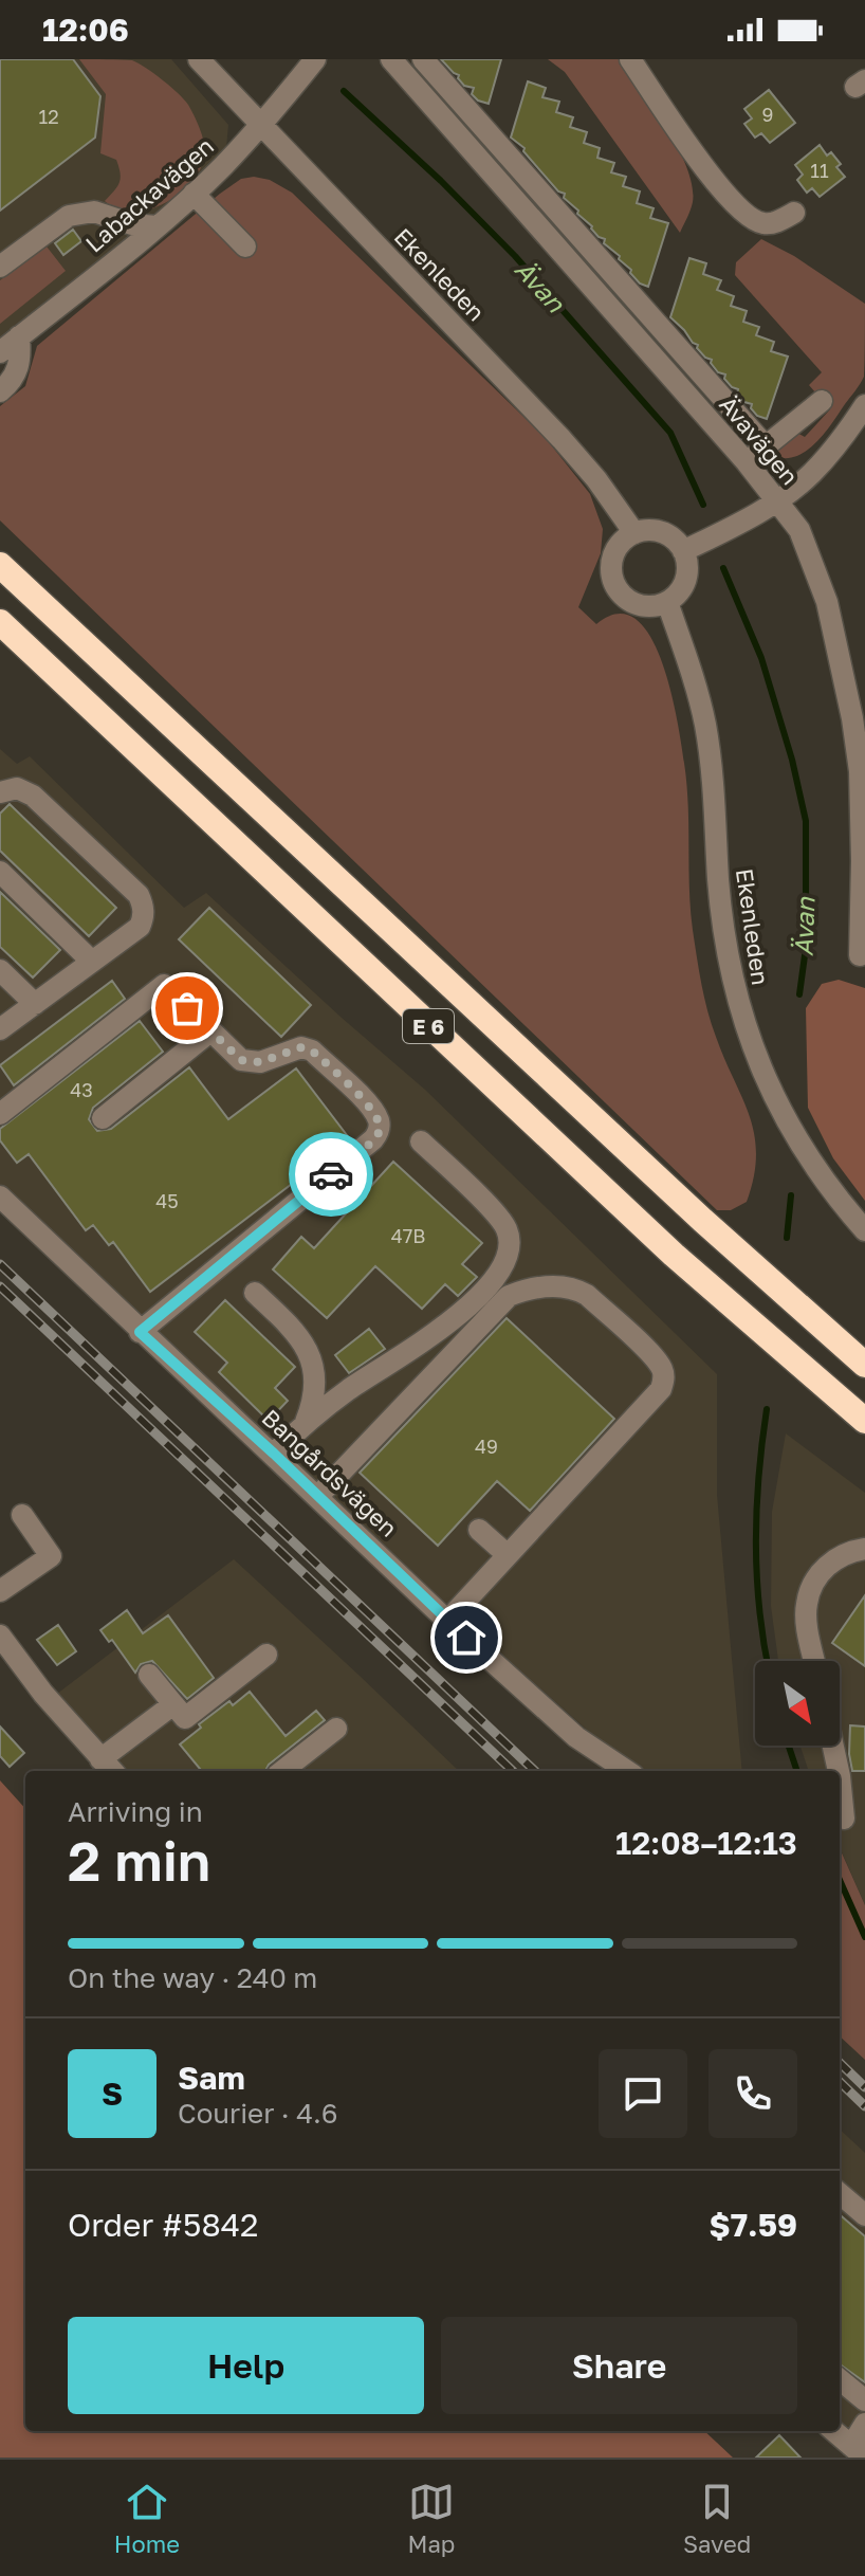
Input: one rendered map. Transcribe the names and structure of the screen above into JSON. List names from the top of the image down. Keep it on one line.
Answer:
{"streets":{"highway":["E 6"],"street":["Labackavägen","Ekenleden","Ävavägen","Bangårdsvägen"]},"crossings":[["Labackavägen","Ekenleden"]],"water":["Ävan"],"house_numbers":["9","12","11","43","45","47B","49"],"north":"bottom right","page":{"status":"12:06","heading":["2 min","Arriving in","12:08–12:13"],"panel":["Sam","Courier · 4.6","Order #5842","$7.59"],"bar":"On the way · 240 m","round":"S","buttons":["Help","Share"],"tabs":["Home","Map","Saved"]}}
